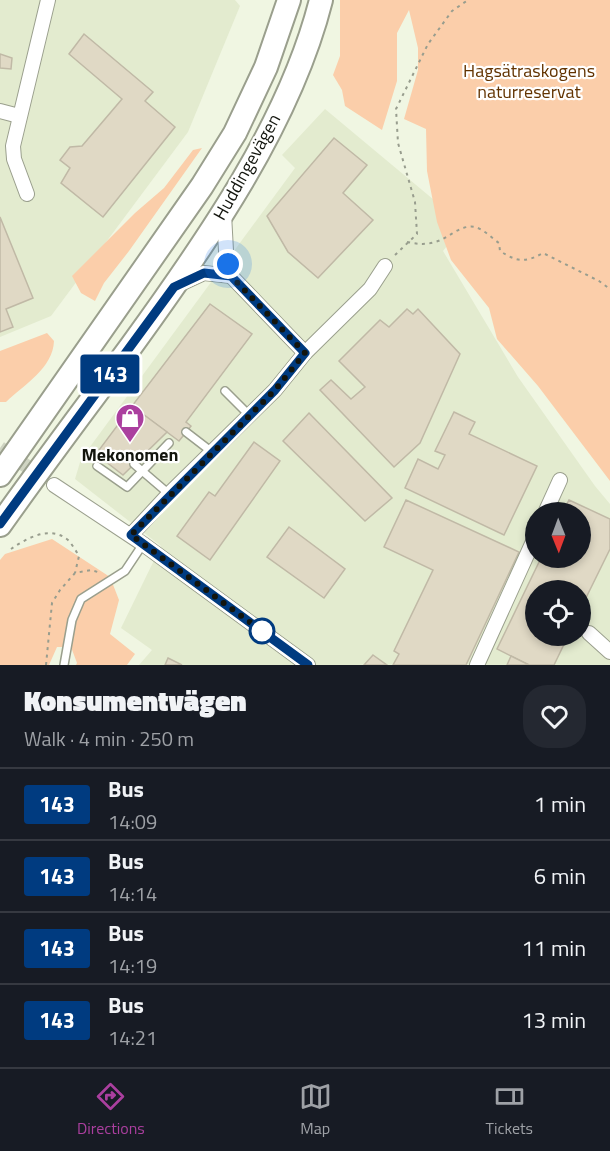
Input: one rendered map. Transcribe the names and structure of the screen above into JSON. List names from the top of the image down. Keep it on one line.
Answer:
{"streets":{"main road":["Huddingevägen"]},"parks":["Hagsätraskogens naturreservat"],"places":{"shop":["Mekonomen"]},"lines":["bus line 143"],"north":"bottom","page":{"on_map":"143","heading":["Konsumentvägen","Walk · 4 min · 250 m"],"list":[{"mark":"143","name":"Bus","note":"14:09","value":"1 min"},{"mark":"143","name":"Bus","note":"14:14","value":"6 min"},{"mark":"143","name":"Bus","note":"14:19","value":"11 min"},{"mark":"143","name":"Bus","note":"14:21","value":"13 min"}],"tabs":["Directions","Map","Tickets"]}}
